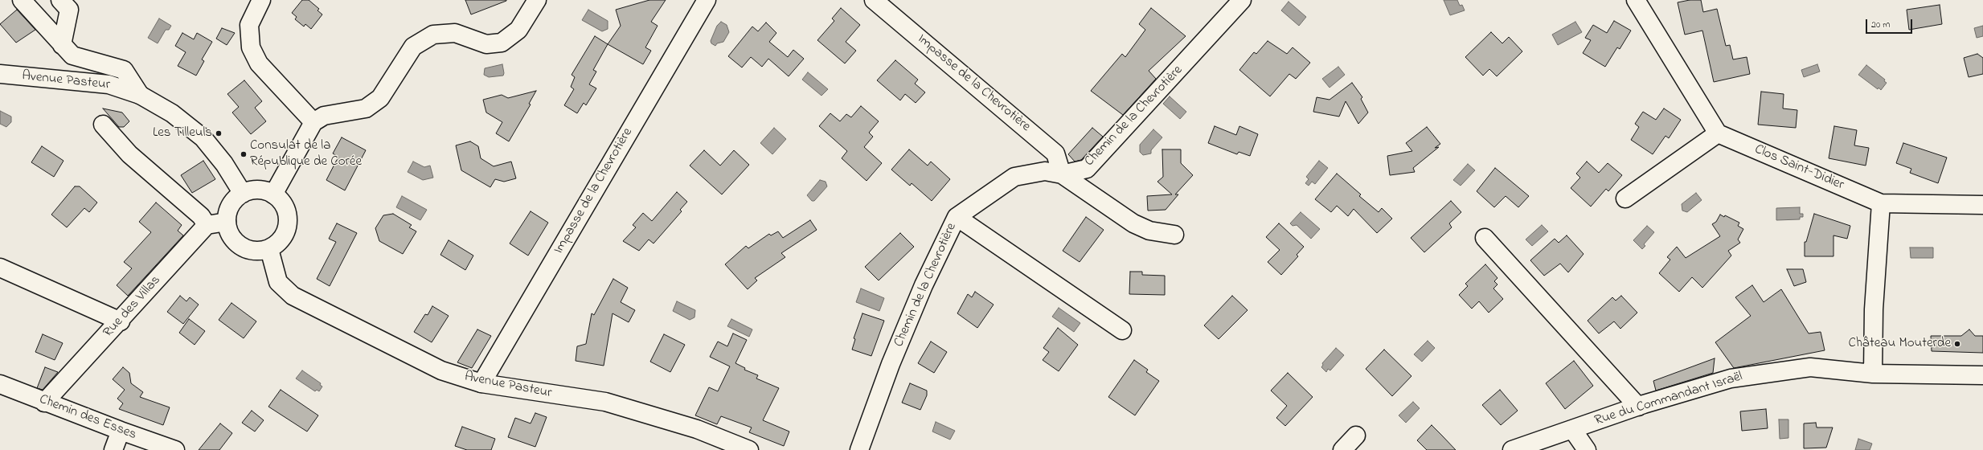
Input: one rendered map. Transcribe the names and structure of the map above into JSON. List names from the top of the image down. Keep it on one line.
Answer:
{"streets":{"street":["Avenue Pasteur","Impasse de la Chevrotière","Chemin de la Chevrotière","Clos Saint-Didier","Rue des Villas","Rue du Commandant Israël","Chemin des Esses"]},"crossings":[["Avenue Pasteur","Impasse de la Chevrotière"],["Impasse de la Chevrotière","Chemin de la Chevrotière"],["Rue des Villas","Chemin des Esses"]],"places":["Les Tilleuls","Consulat de la République de Corée","Château Mouterde"],"scale_bar":"20 m"}
